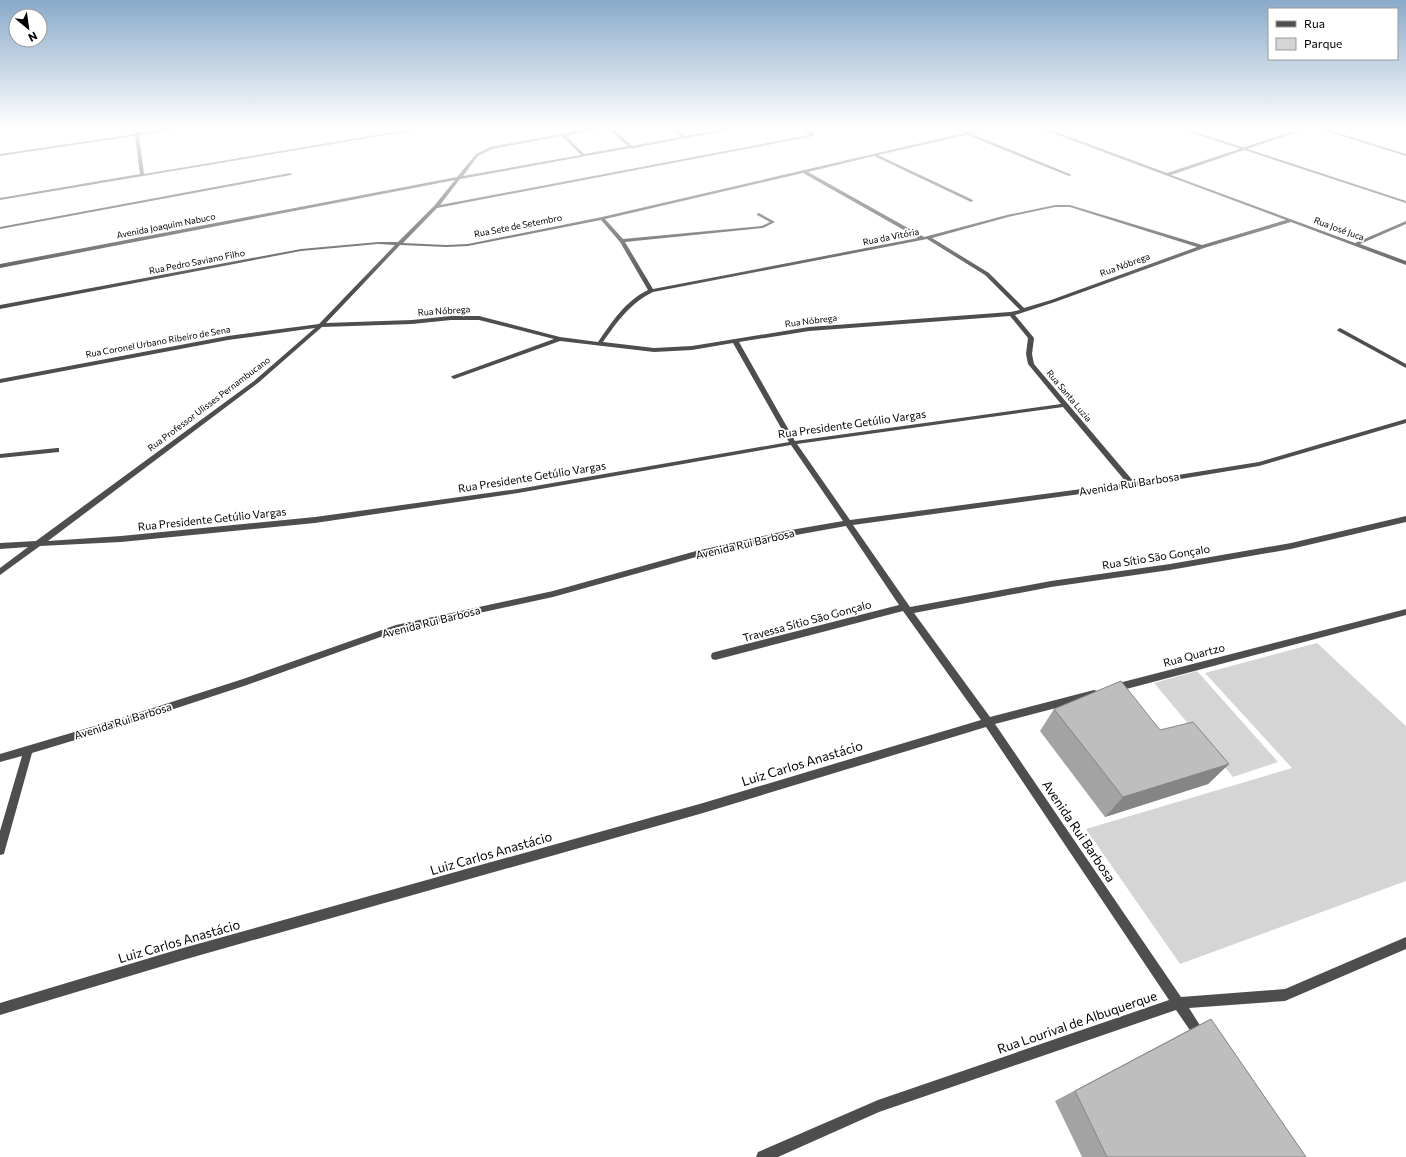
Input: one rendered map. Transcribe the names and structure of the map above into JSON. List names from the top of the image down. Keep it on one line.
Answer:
{"streets":{"street":["Avenida Joaquim Nabuco","Rua Sete de Setembro","Rua José Juca","Rua da Vitória","Rua Pedro Saviano Filho","Rua Nóbrega","Rua Coronel Urbano Ribeiro de Sena","Rua Santa Luzia","Rua Professor Ulisses Pernambucano","Rua Presidente Getúlio Vargas","Avenida Rui Barbosa","Rua Sítio São Gonçalo","Travessa Sítio São Gonçalo","Rua Quartzo","Luiz Carlos Anastácio","Rua Lourival de Albuquerque"]},"crossings":[["Rua Sete de Setembro","Rua Pedro Saviano Filho"],["Rua Sete de Setembro","Rua Professor Ulisses Pernambucano"],["Rua José Juca","Rua Nóbrega"],["Rua da Vitória","Rua Nóbrega"],["Rua Pedro Saviano Filho","Rua Professor Ulisses Pernambucano"],["Rua Nóbrega","Rua Coronel Urbano Ribeiro de Sena"],["Rua Nóbrega","Rua Santa Luzia"],["Rua Nóbrega","Rua Professor Ulisses Pernambucano"],["Rua Nóbrega","Avenida Rui Barbosa"],["Rua Coronel Urbano Ribeiro de Sena","Rua Professor Ulisses Pernambucano"],["Rua Santa Luzia","Rua Presidente Getúlio Vargas"],["Rua Santa Luzia","Avenida Rui Barbosa"],["Rua Professor Ulisses Pernambucano","Rua Presidente Getúlio Vargas"],["Rua Presidente Getúlio Vargas","Avenida Rui Barbosa"],["Avenida Rui Barbosa","Rua Sítio São Gonçalo"],["Avenida Rui Barbosa","Travessa Sítio São Gonçalo"],["Avenida Rui Barbosa","Rua Quartzo"],["Avenida Rui Barbosa","Luiz Carlos Anastácio"],["Avenida Rui Barbosa","Rua Lourival de Albuquerque"],["Rua Sítio São Gonçalo","Travessa Sítio São Gonçalo"],["Rua Quartzo","Luiz Carlos Anastácio"]],"legend":["Rua","Parque"],"north":"bottom right"}
